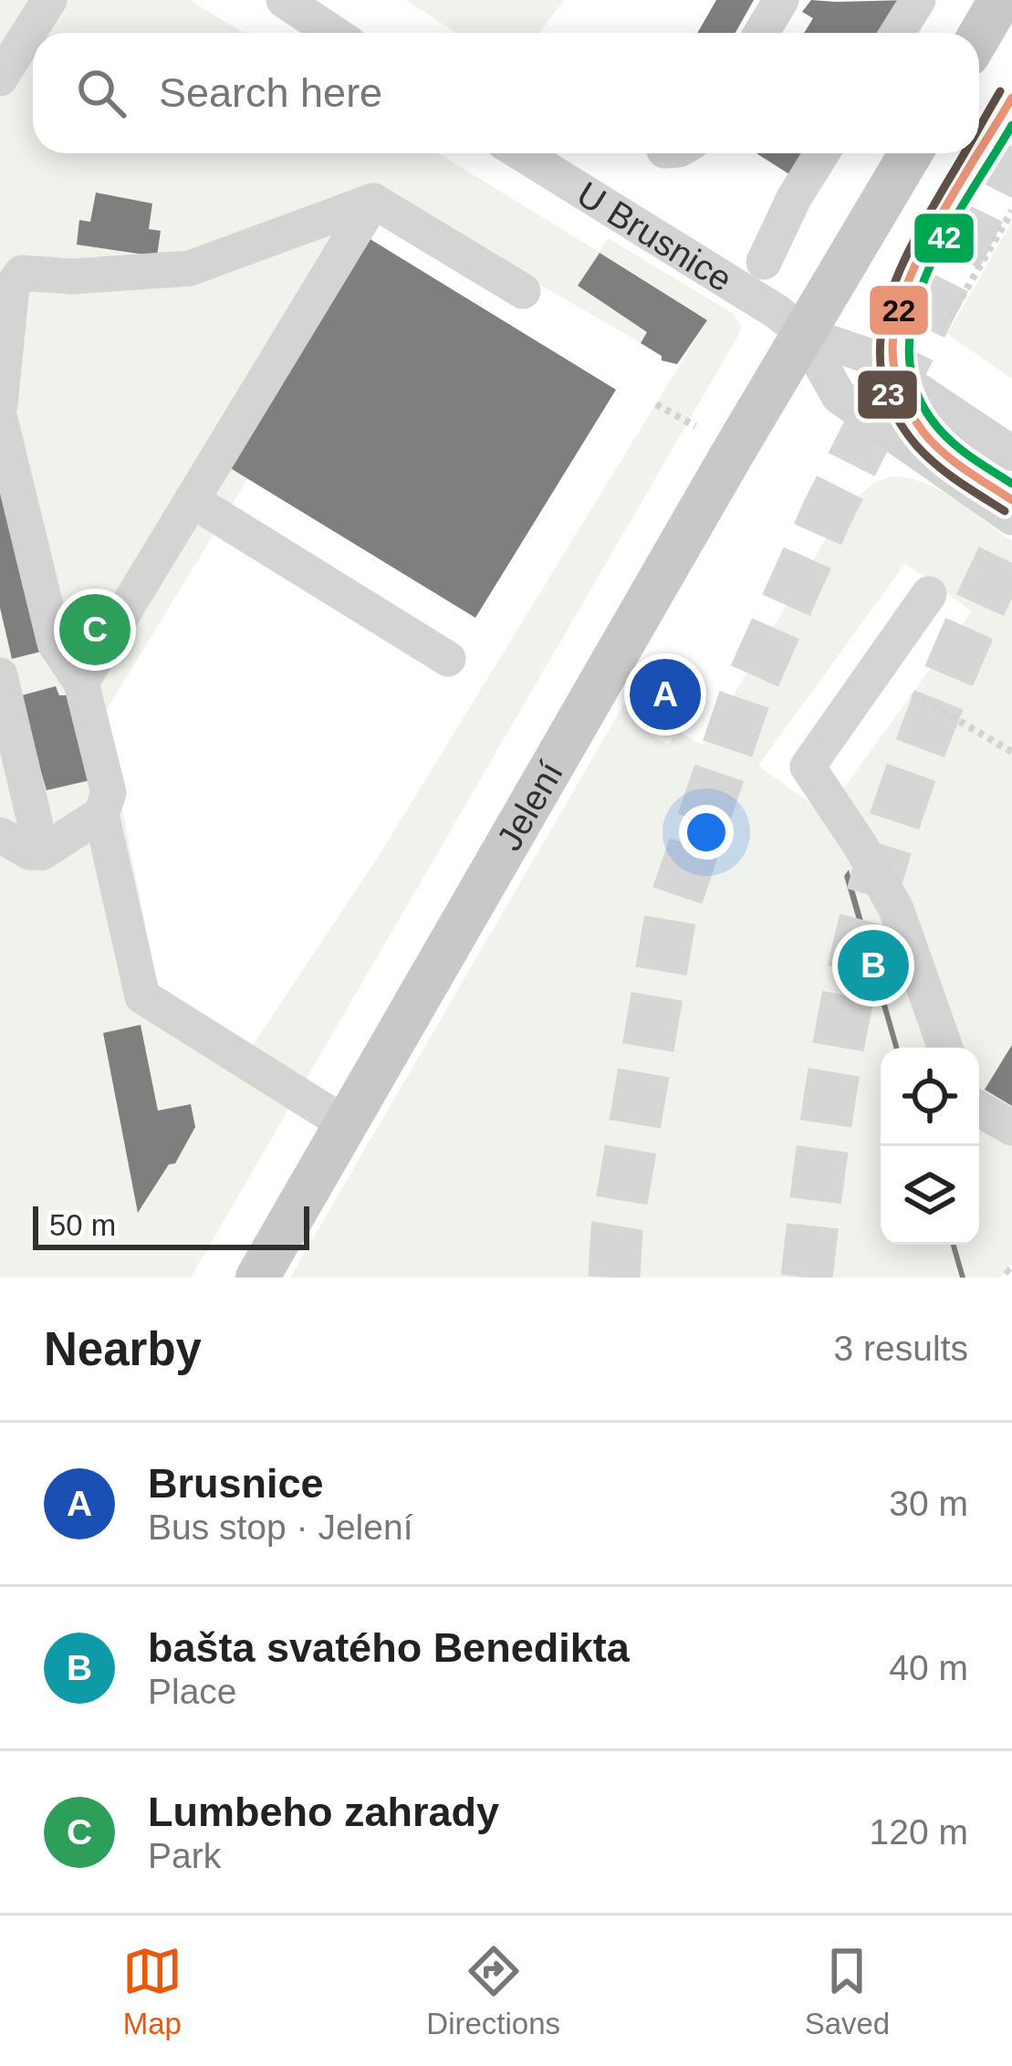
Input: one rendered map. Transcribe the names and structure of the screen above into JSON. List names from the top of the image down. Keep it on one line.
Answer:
{"streets":{"main road":["Jelení"],"street":["U Brusnice"]},"crossings":[["U Brusnice","Jelení"]],"lines":["transit line 23","transit line 22","transit line 42"],"scale_bar":"50 m","page":{"search":"Search here","pins":["C","A","B"],"scale":"50 m","heading":["Nearby","3 results"],"list":[{"mark":"A","name":"Brusnice","note":"Bus stop · Jelení","value":"30 m"},{"mark":"B","name":"bašta svatého Benedikta","note":"Place","value":"40 m"},{"mark":"C","name":"Lumbeho zahrady","note":"Park","value":"120 m"}],"nav":["Map","Directions","Saved"]}}
